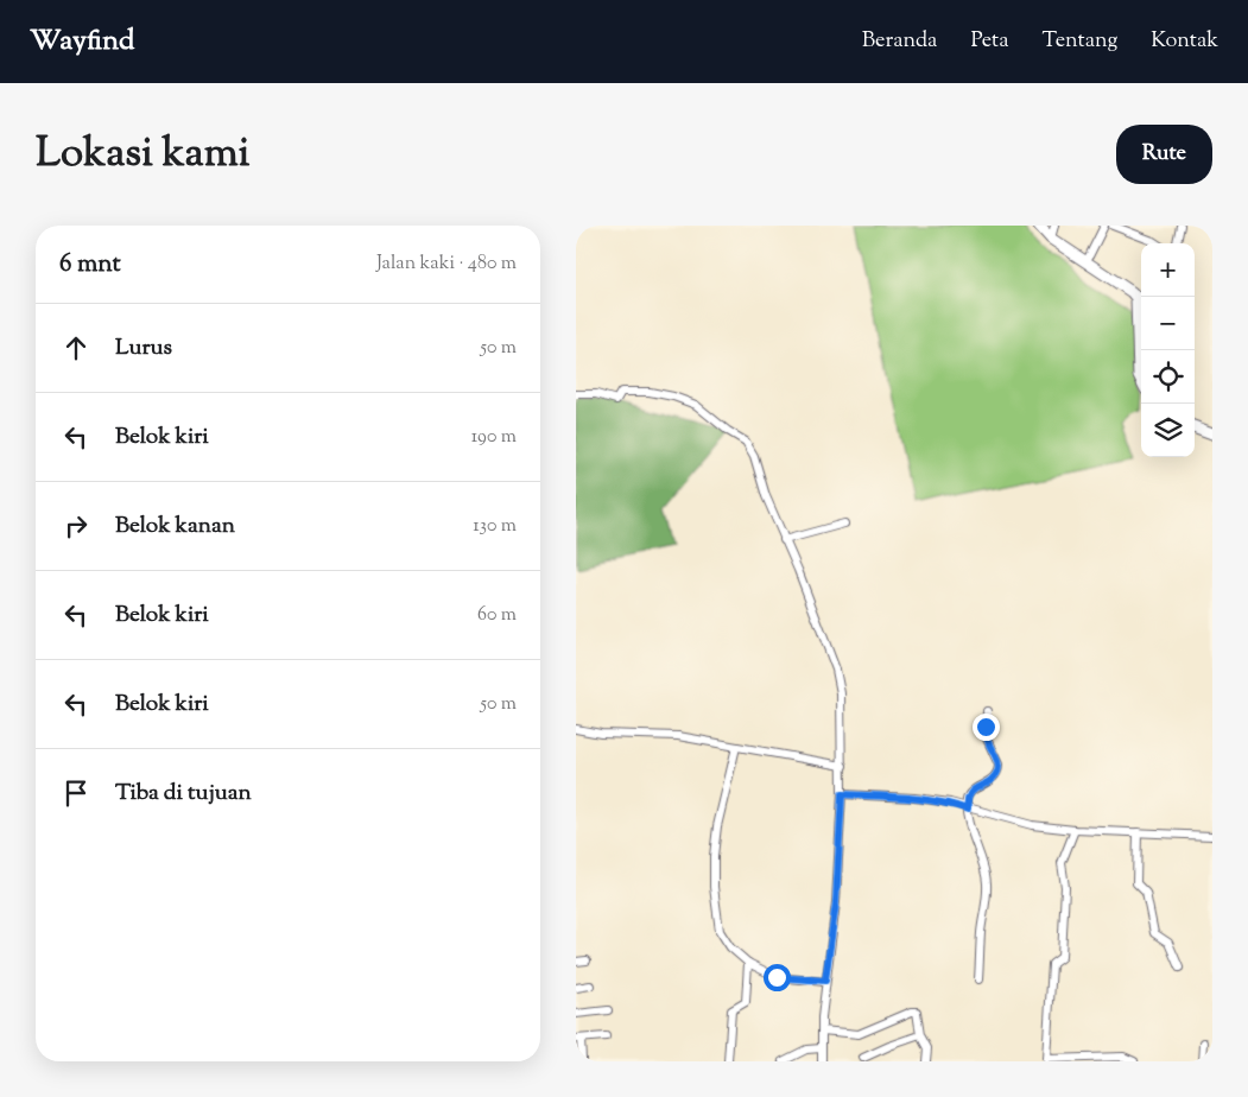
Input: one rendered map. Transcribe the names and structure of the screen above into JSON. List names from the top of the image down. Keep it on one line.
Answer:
{"page":{"header":"Wayfind","nav":["Beranda","Peta","Tentang","Kontak"],"title":"Lokasi kami","buttons":"Rute","heading":["6 mnt","Jalan kaki · 480 m"],"map_buttons":["+","−"],"list":[["Lurus","50 m"],["Belok kiri","190 m"],["Belok kanan","130 m"],["Belok kiri","60 m"],["Belok kiri","50 m"],"Tiba di tujuan"]}}
